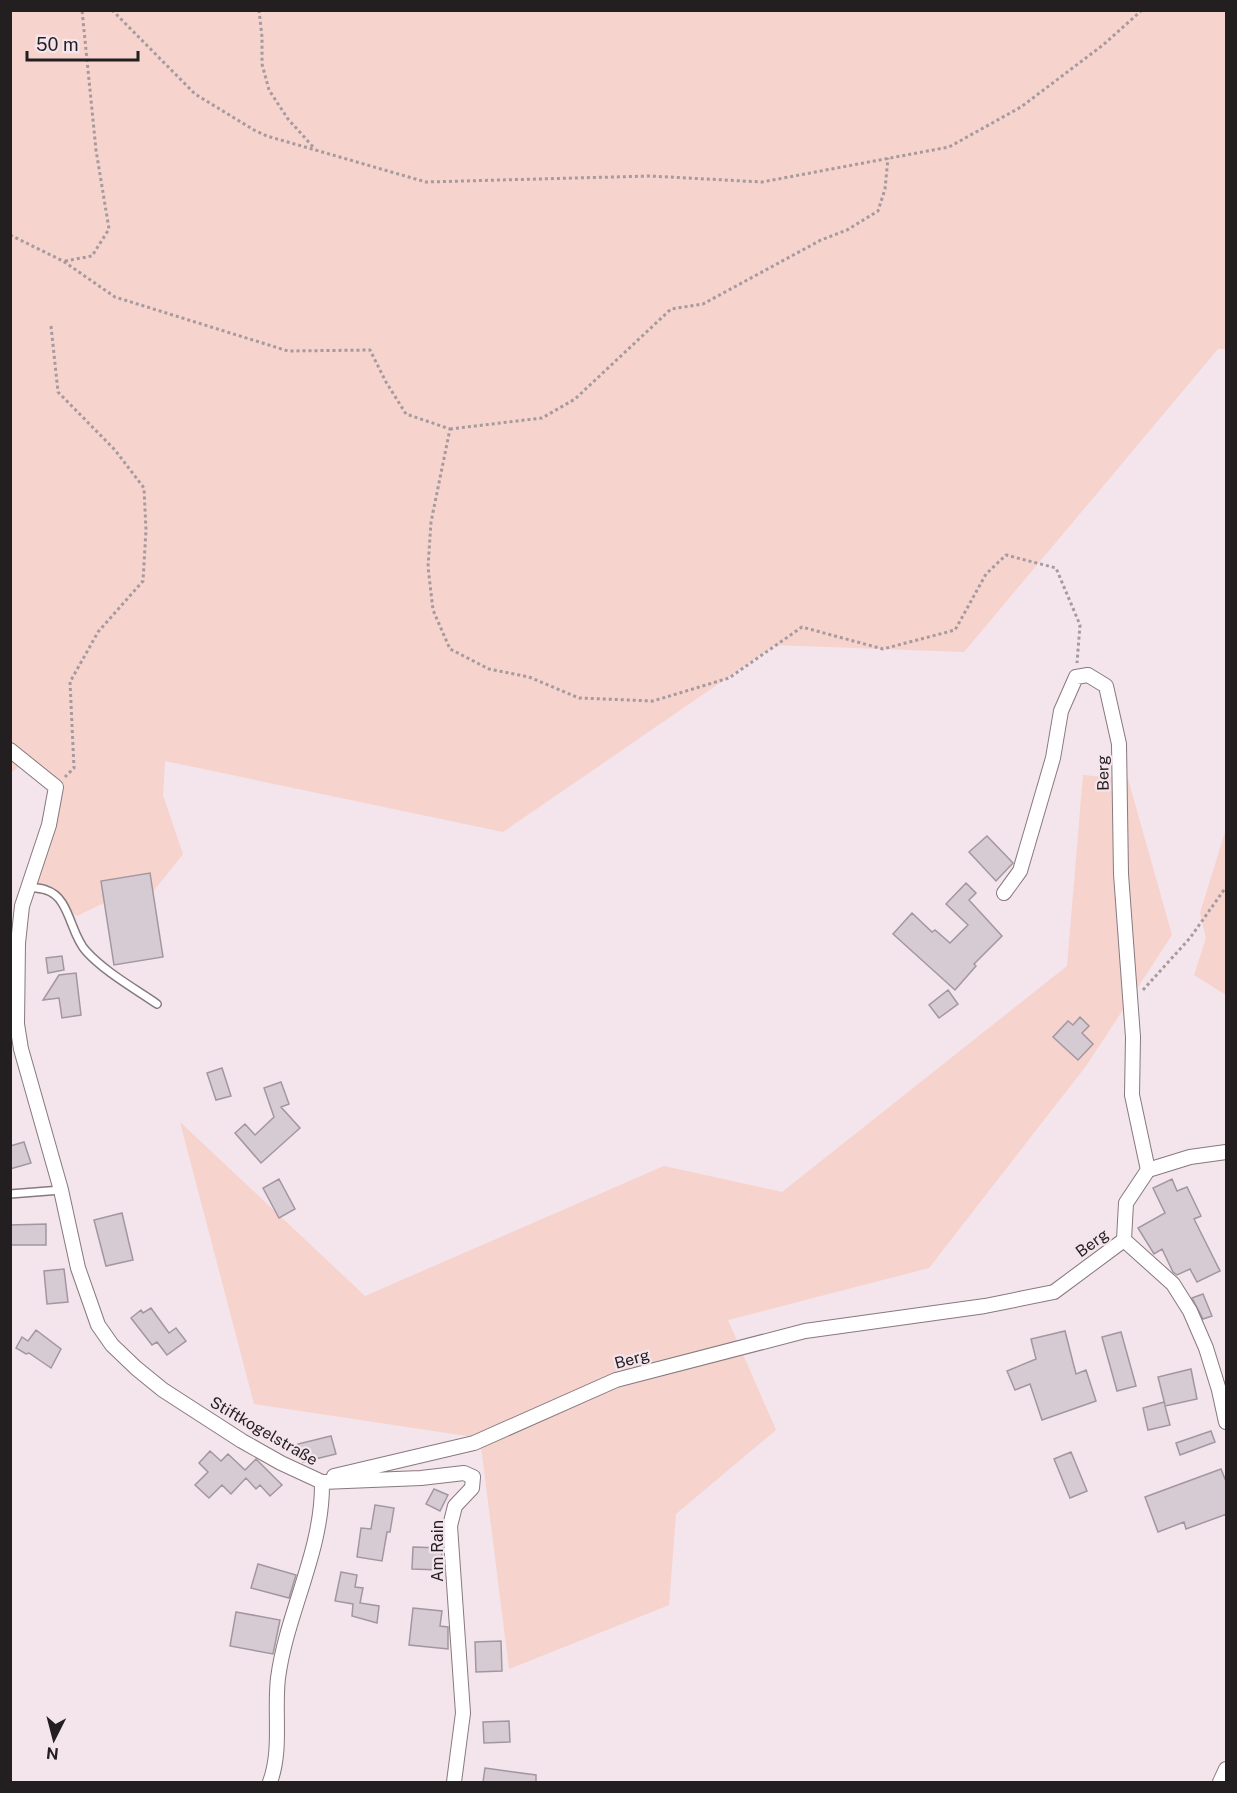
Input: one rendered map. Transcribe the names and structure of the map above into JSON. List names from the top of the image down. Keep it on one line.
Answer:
{"streets":{"street":["Berg","Stiftkogelstraße","Am Rain"]},"crossings":[["Berg","Stiftkogelstraße"],["Berg","Am Rain"],["Stiftkogelstraße","Am Rain"]],"scale_bar":"50 m","north":"bottom"}
